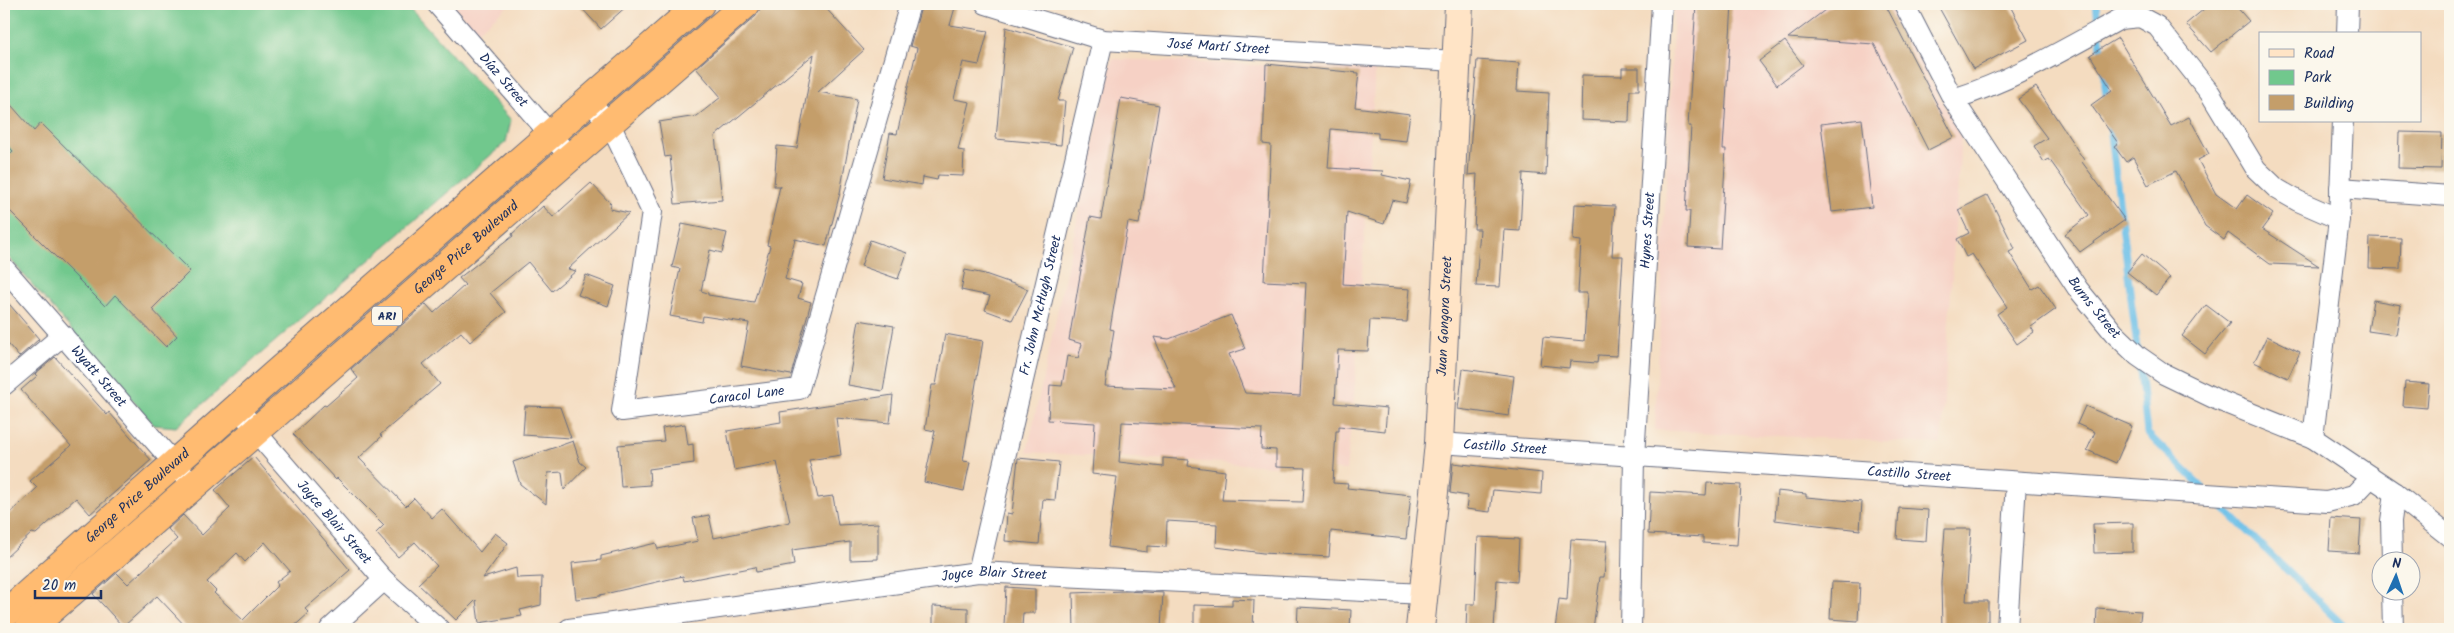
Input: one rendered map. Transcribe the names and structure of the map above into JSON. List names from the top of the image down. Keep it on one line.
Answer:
{"streets":{"highway":["George Price Boulevard","AR1"],"street":["José Martí Street","Díaz Street","Hynes Street","Fr. John McHugh Street","Burns Street","Juan Gongora Street","Wyatt Street","Caracol Lane","Castillo Street","Joyce Blair Street"]},"crossings":[["José Martí Street","Fr. John McHugh Street"],["José Martí Street","Juan Gongora Street"],["Díaz Street","George Price Boulevard"],["Hynes Street","Castillo Street"],["George Price Boulevard","Wyatt Street"],["George Price Boulevard","Caracol Lane"],["George Price Boulevard","Joyce Blair Street"],["Fr. John McHugh Street","Joyce Blair Street"],["Burns Street","Castillo Street"],["Juan Gongora Street","Castillo Street"],["Juan Gongora Street","Joyce Blair Street"]],"legend":["Road","Park","Building"],"scale_bar":"20 m","north":"top"}
